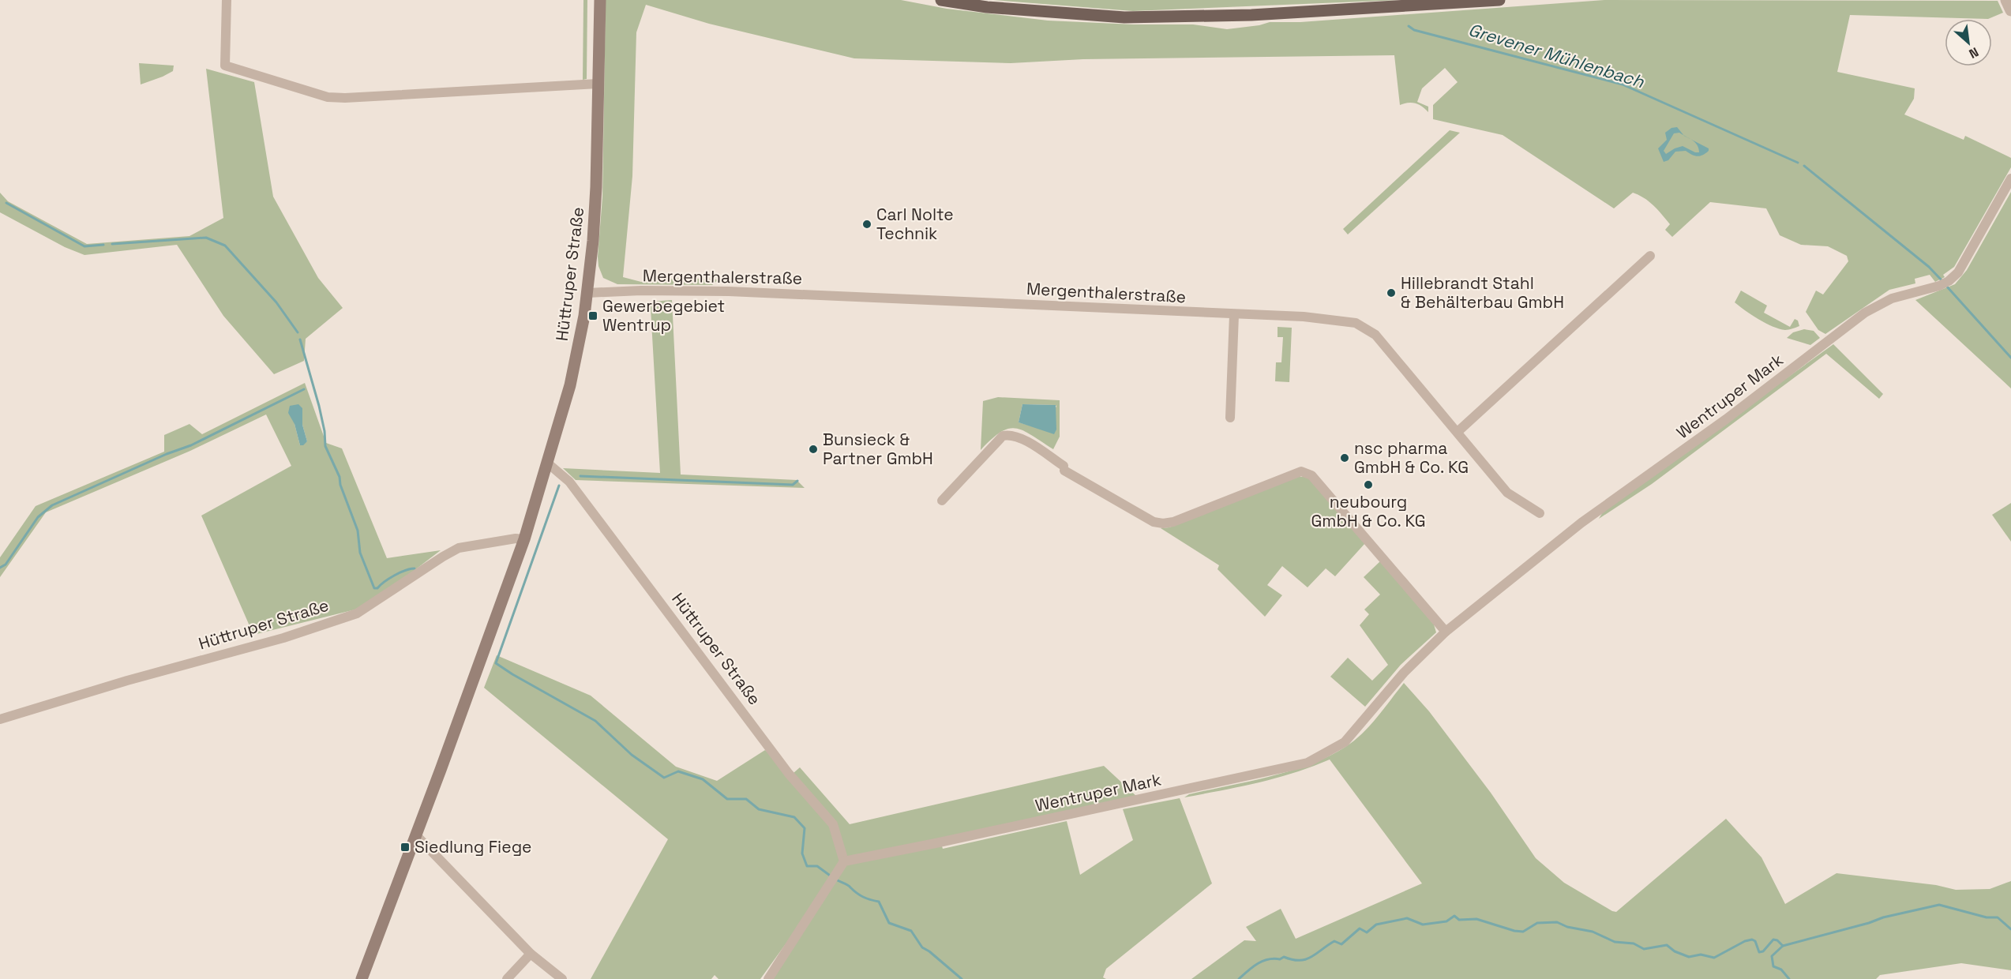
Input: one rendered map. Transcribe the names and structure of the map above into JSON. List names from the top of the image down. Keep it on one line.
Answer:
{"streets":{"main road":["Hüttruper Straße"],"street":["Mergenthalerstraße","Wentruper Mark"]},"crossings":[["Hüttruper Straße","Mergenthalerstraße"],["Hüttruper Straße","Wentruper Mark"]],"water":["Grevener Mühlenbach"],"places":{"other":["Carl Nolte Technik","Hillebrandt Stahl & Behälterbau GmbH","Bunsieck & Partner GmbH","nsc pharma GmbH & Co. KG","neubourg GmbH & Co. KG"],"transit":["Gewerbegebiet Wentrup","Siedlung Fiege"]},"north":"bottom right"}
